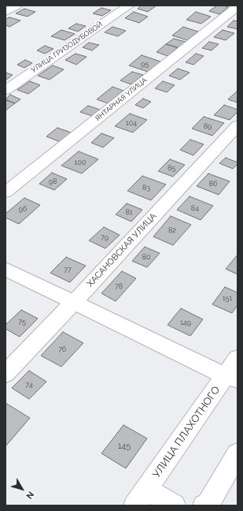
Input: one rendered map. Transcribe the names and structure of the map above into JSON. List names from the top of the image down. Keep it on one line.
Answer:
{"streets":{"street":["УЛИЦА ГРИЗОДУБОВОЙ","ЯНТАРНАЯ УЛИЦА","ХАСАНОВСКАЯ УЛИЦА","УЛИЦА ПЛАХОТНОГО"]},"house_numbers":["95","104","89","100","85","98","86","83","84","96","81","82","79","80","77","78","151","75","149","76","74","145"],"north":"bottom right"}
